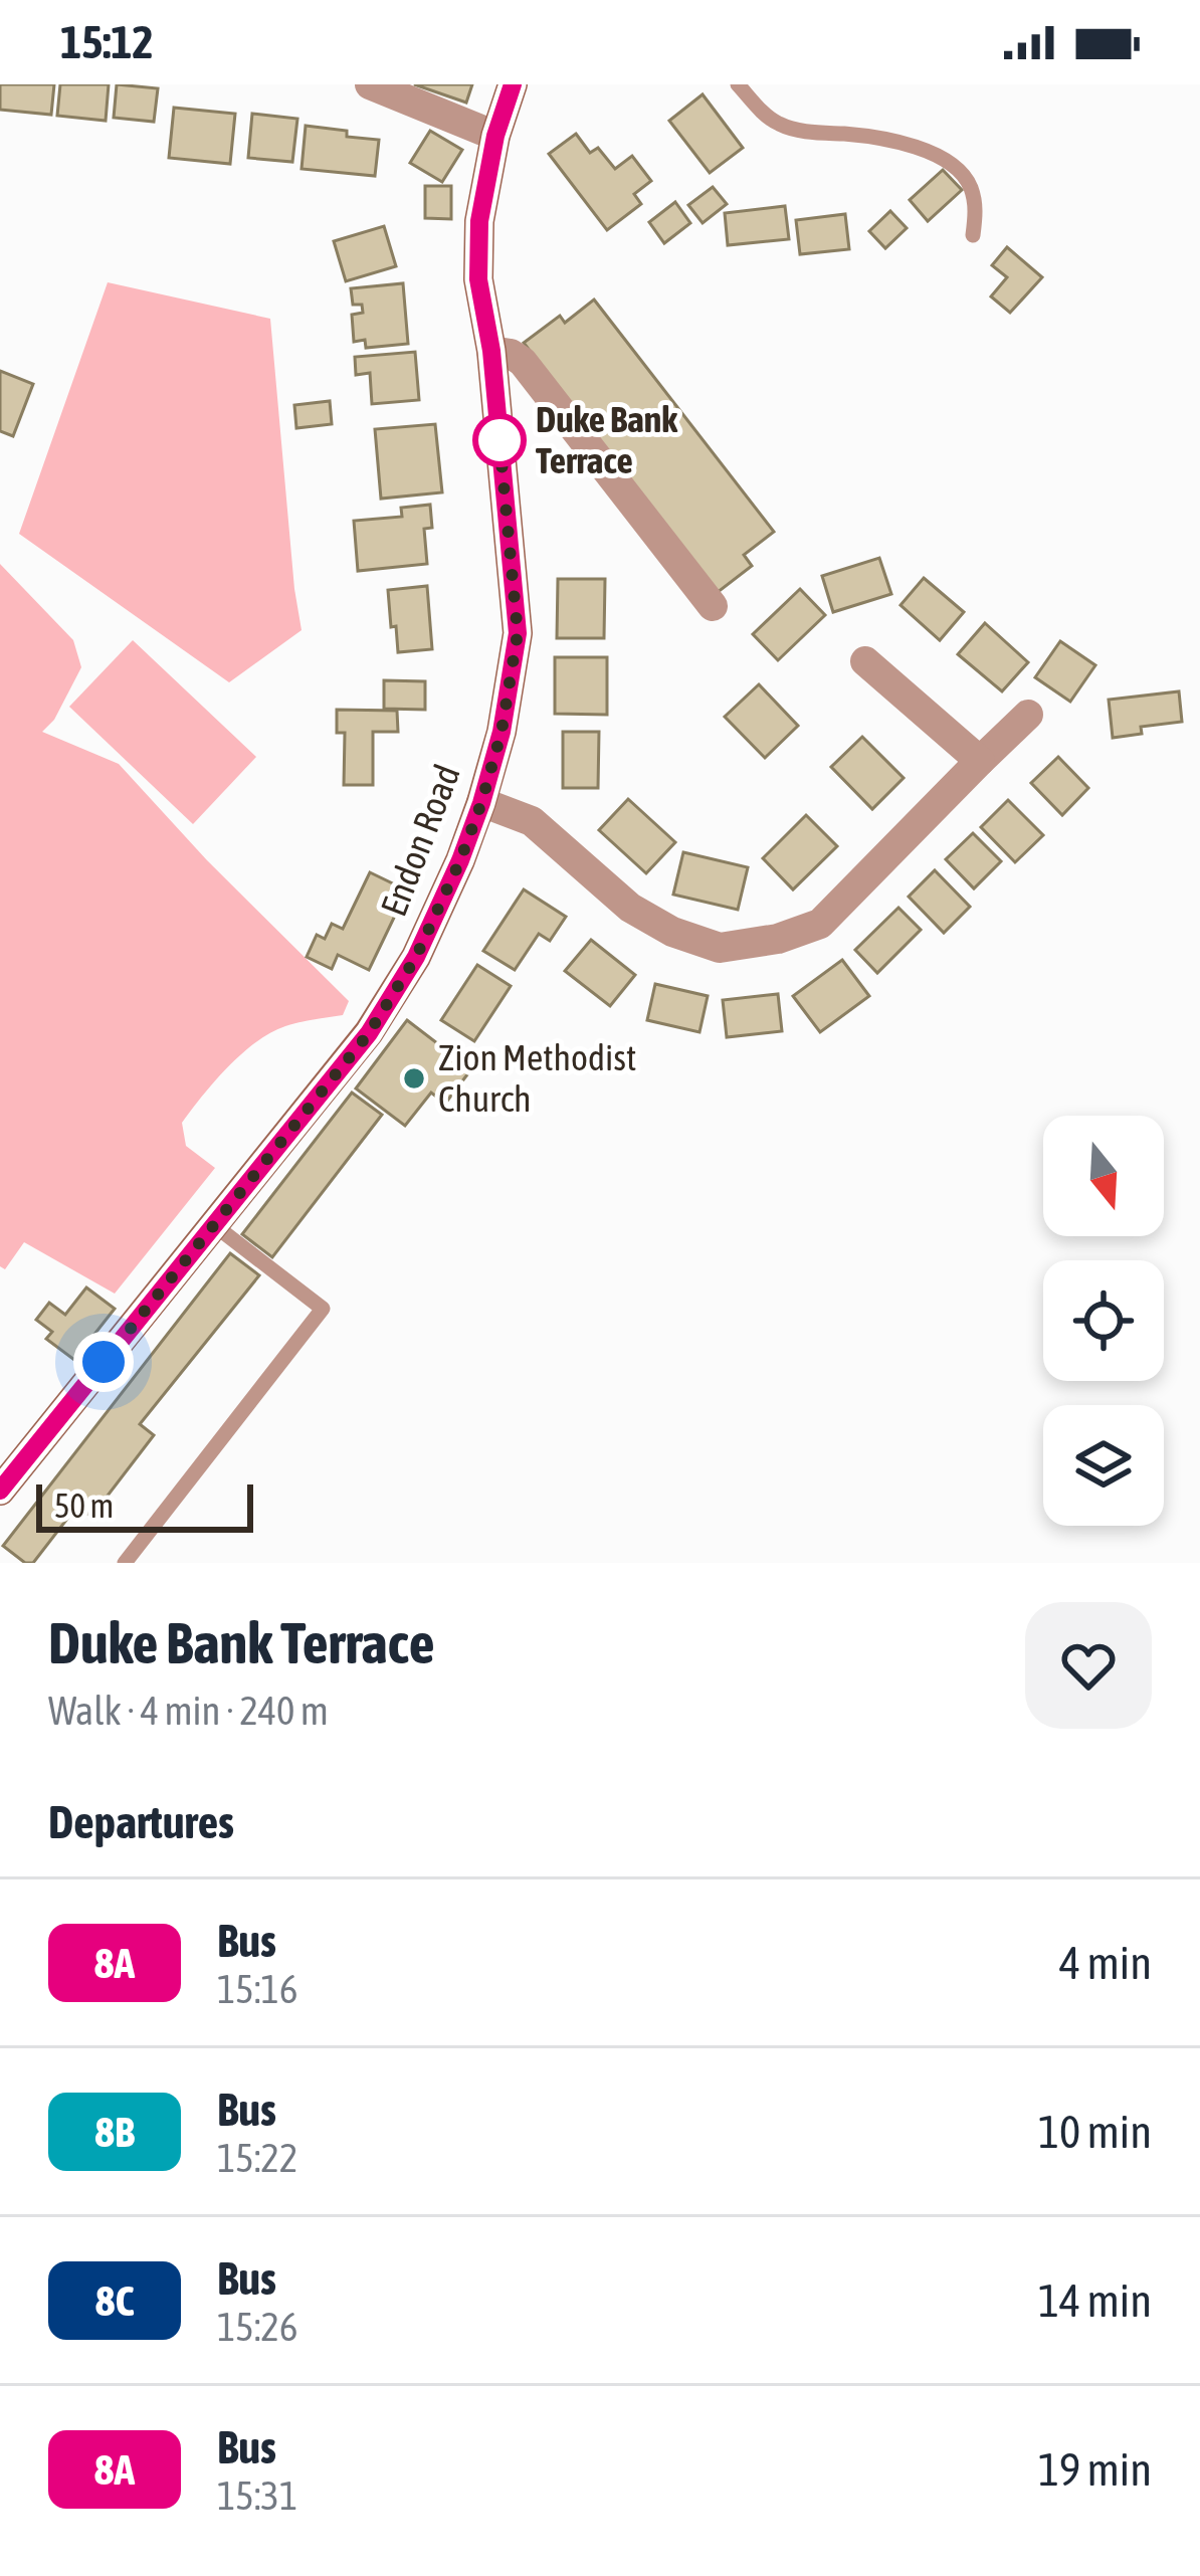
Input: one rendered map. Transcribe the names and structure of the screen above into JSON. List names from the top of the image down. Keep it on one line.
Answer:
{"streets":{"main road":["Endon Road"]},"places":["Duke Bank Terrace","Zion Methodist Church"],"lines":["bus line 8A"],"scale_bar":"50 m","north":"bottom","page":{"status":"15:12","scale":"50 m","heading":[["Duke Bank Terrace","Walk · 4 min · 240 m"],"Departures"],"list":[{"mark":"8A","name":"Bus","note":"15:16","value":"4 min"},{"mark":"8B","name":"Bus","note":"15:22","value":"10 min"},{"mark":"8C","name":"Bus","note":"15:26","value":"14 min"},{"mark":"8A","name":"Bus","note":"15:31","value":"19 min"}]}}
